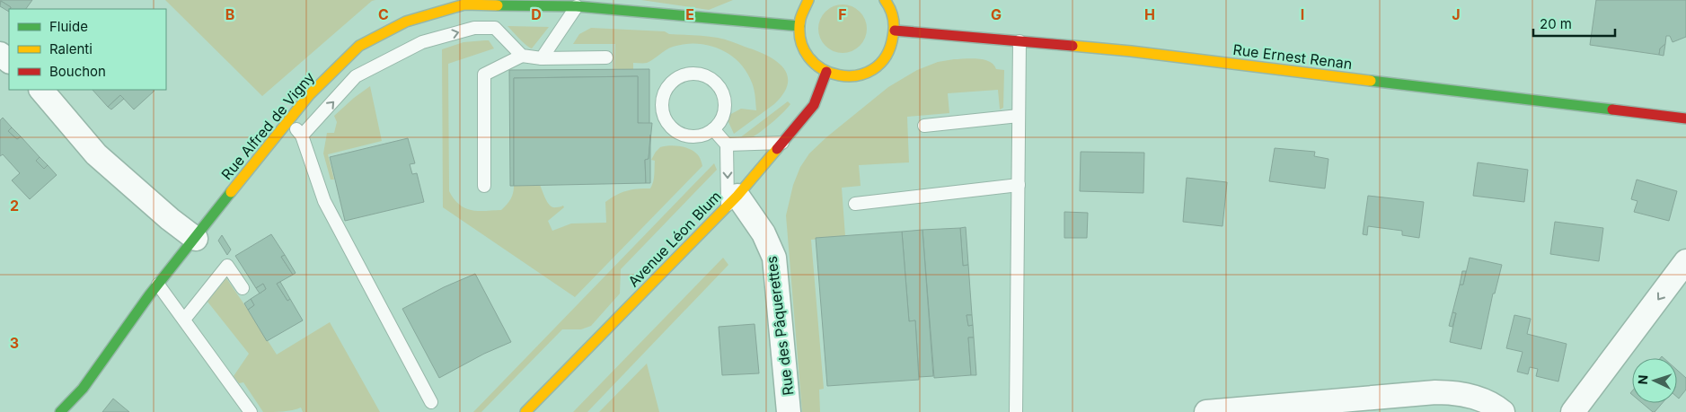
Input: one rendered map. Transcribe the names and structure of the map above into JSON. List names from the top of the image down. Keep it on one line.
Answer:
{"streets":{"street":["Rue Ernest Renan","Rue Alfred de Vigny","Avenue Léon Blum","Rue des Pâquerettes"]},"crossings":[["Avenue Léon Blum","Rue des Pâquerettes"]],"legend":["Fluide","Ralenti","Bouchon"],"scale_bar":"20 m","north":"left","grid":{"columns":["B","C","D","E","F","G","H","I","J"],"rows":["2","3"]}}
